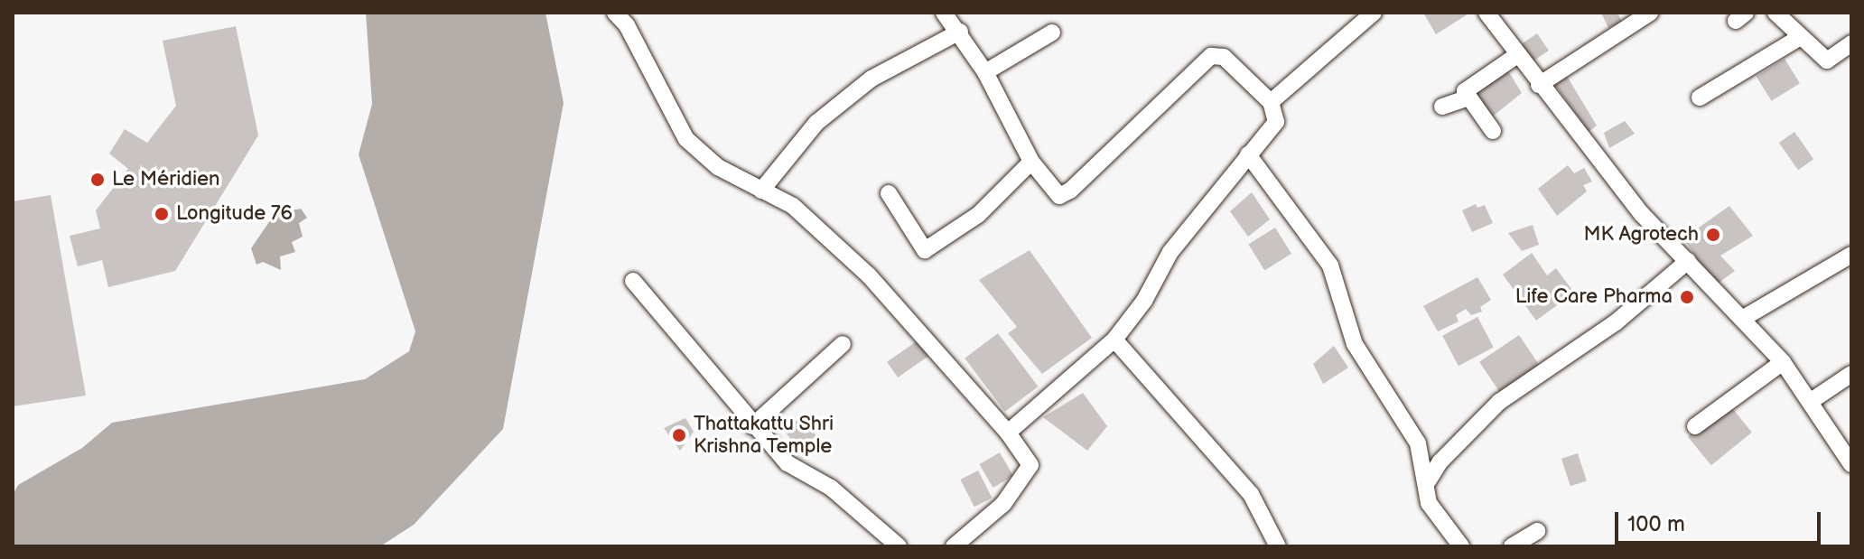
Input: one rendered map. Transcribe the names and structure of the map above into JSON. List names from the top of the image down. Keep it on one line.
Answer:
{"places":["Le Méridien","Longitude 76","MK Agrotech","Life Care Pharma","Thattakattu Shri Krishna Temple"],"scale_bar":"100 m"}
